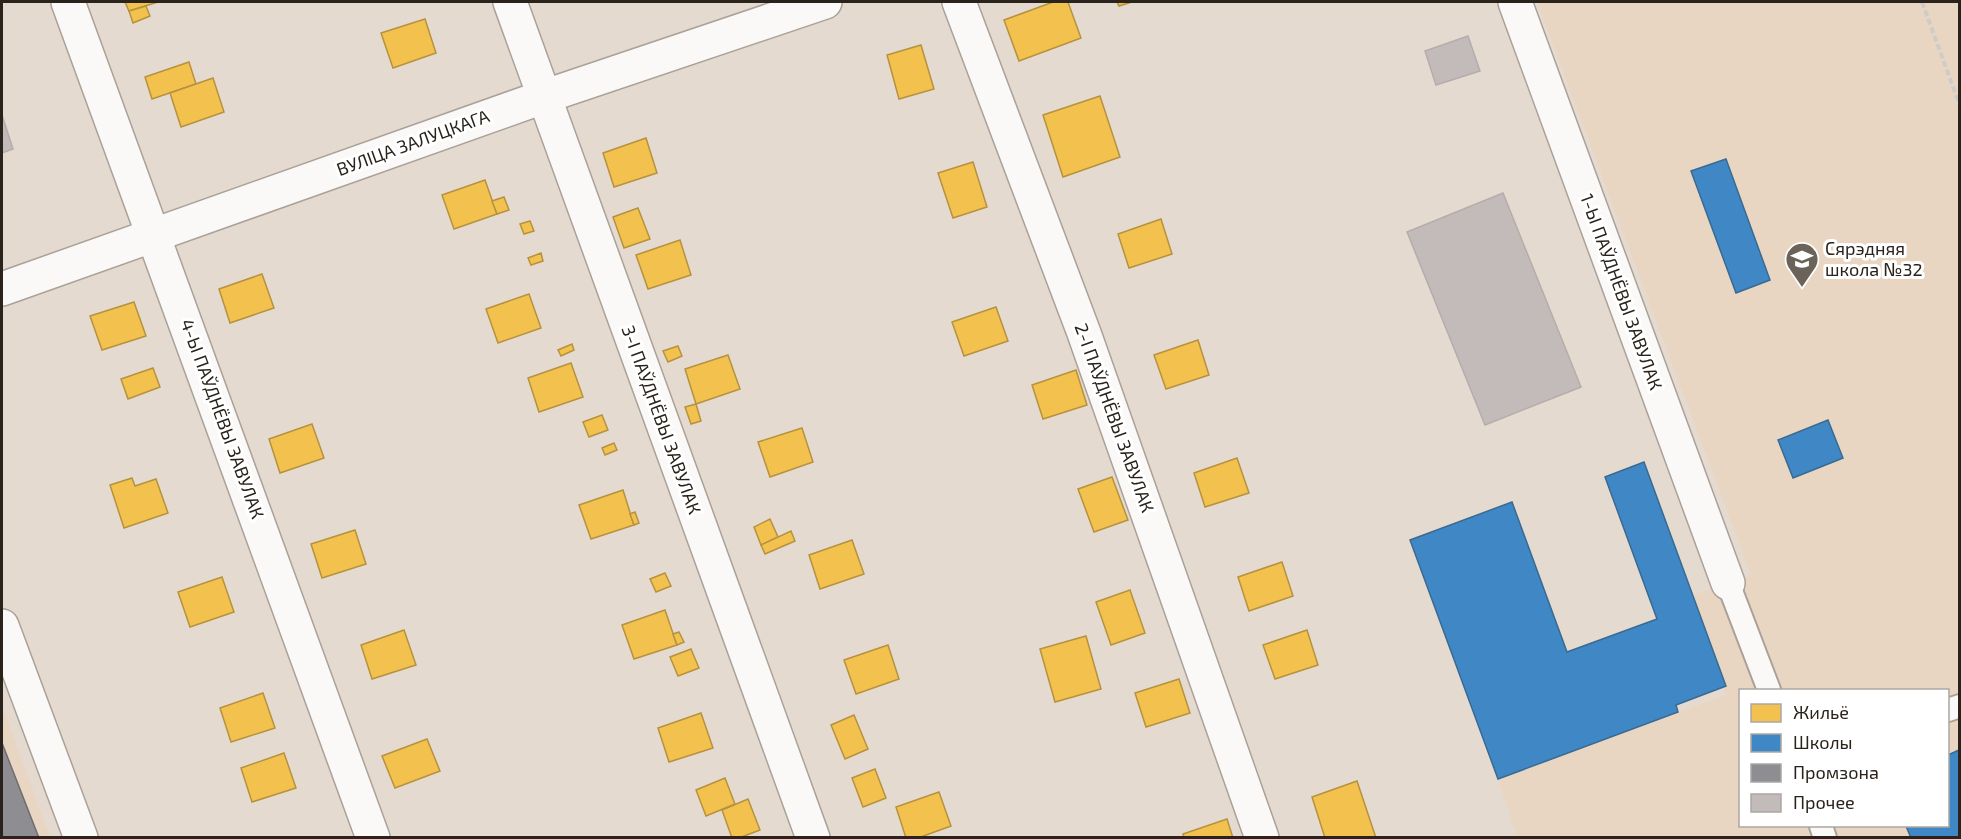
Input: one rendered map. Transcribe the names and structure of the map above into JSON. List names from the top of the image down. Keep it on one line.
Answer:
{"streets":{"street":["ВУЛІЦА ЗАЛУЦКАГА","1-Ы ПАЎДНЁВЫ ЗАВУЛАК","2-І ПАЎДНЁВЫ ЗАВУЛАК","4-Ы ПАЎДНЁВЫ ЗАВУЛАК","3-І ПАЎДНЁВЫ ЗАВУЛАК"]},"crossings":[["ВУЛІЦА ЗАЛУЦКАГА","4-Ы ПАЎДНЁВЫ ЗАВУЛАК"],["ВУЛІЦА ЗАЛУЦКАГА","3-І ПАЎДНЁВЫ ЗАВУЛАК"]],"places":{"school or university":["Сярэдняя школа №32"]},"legend":["Жильё","Школы","Промзона","Прочее"]}
